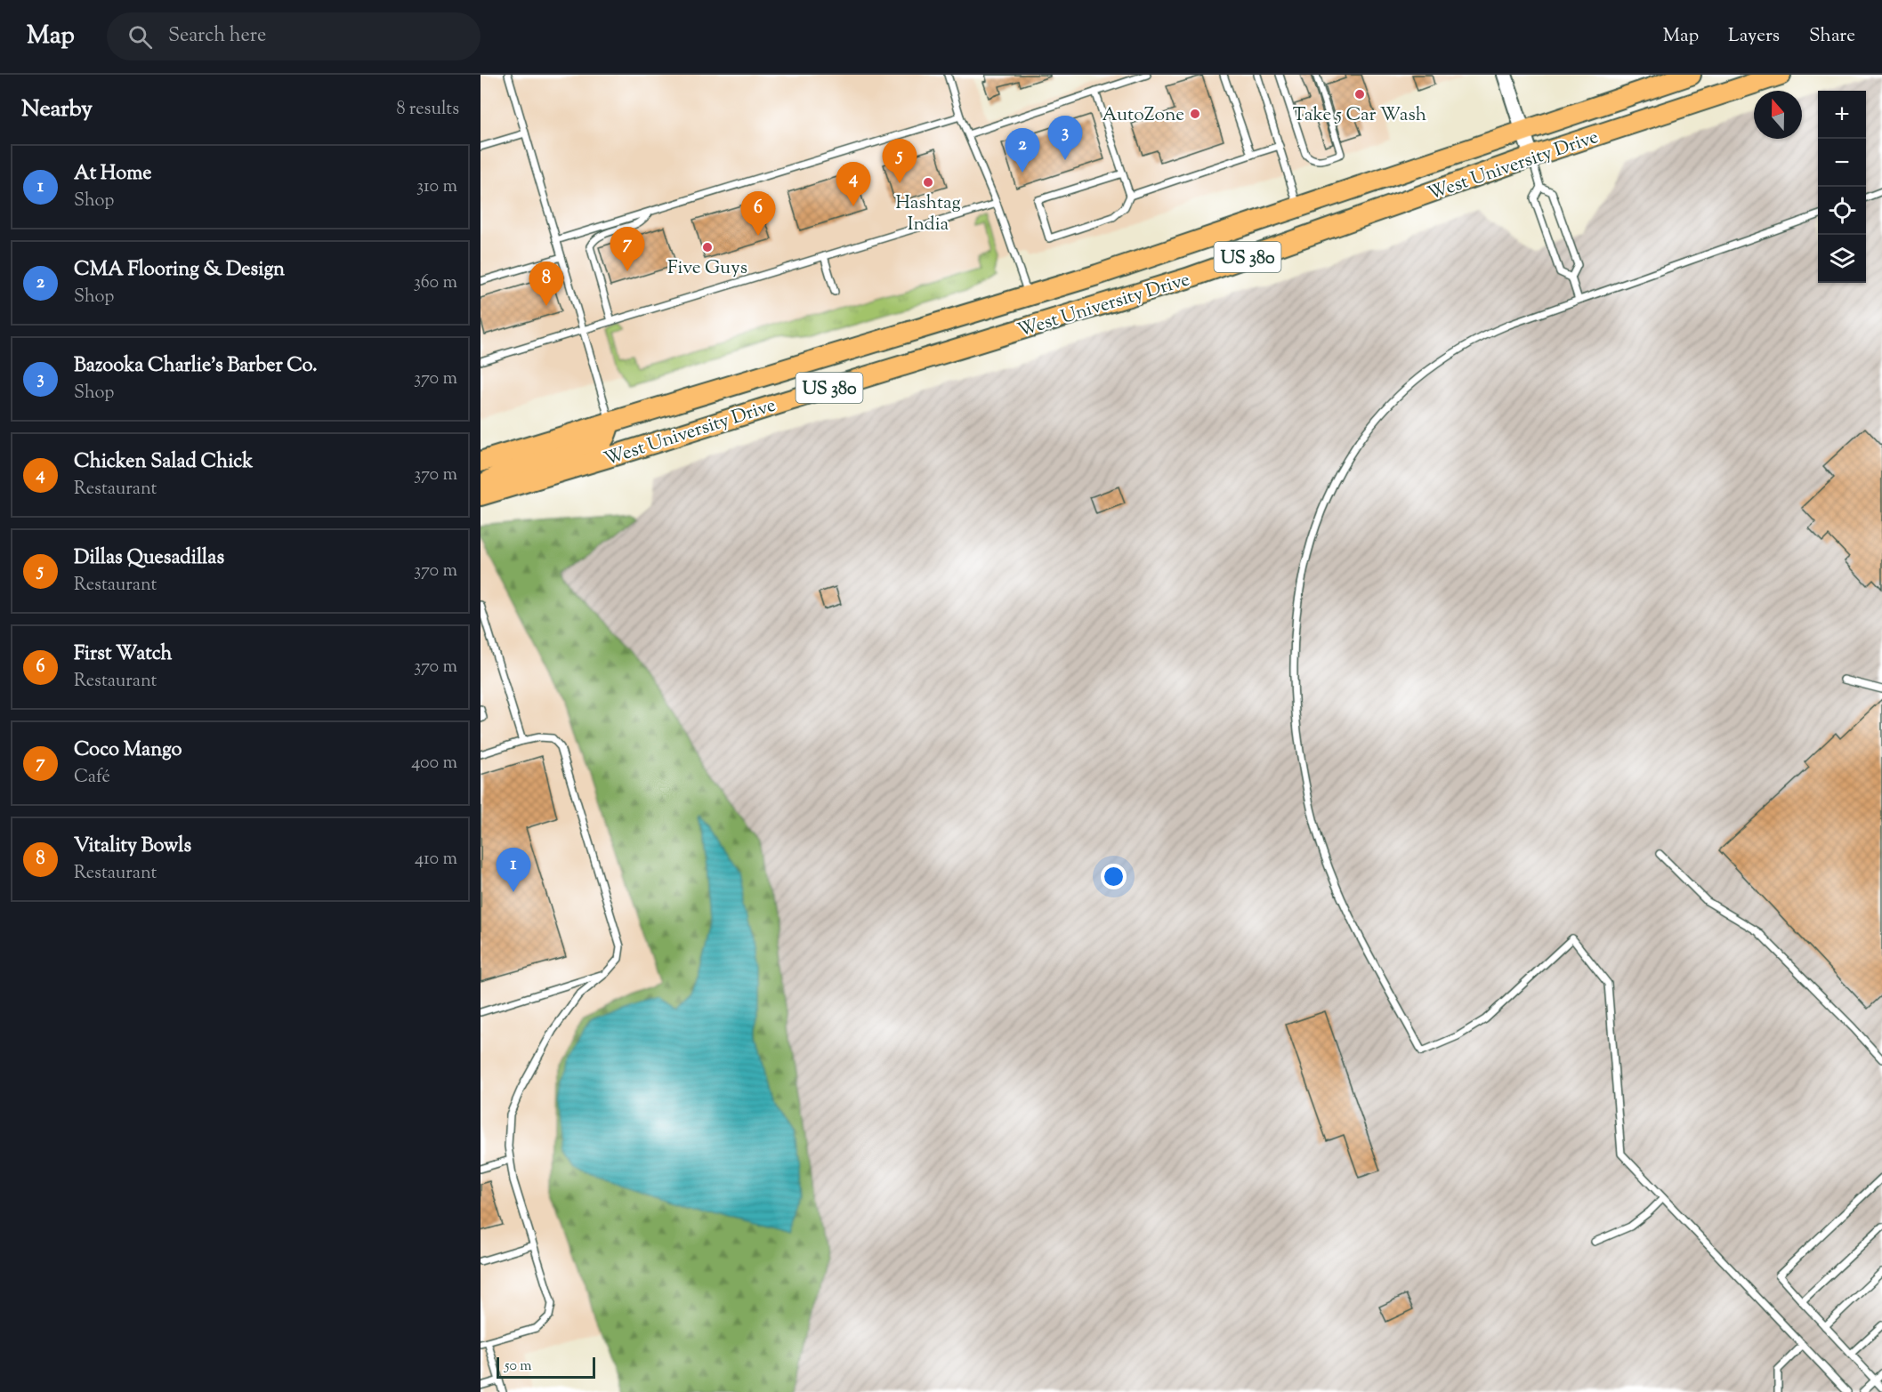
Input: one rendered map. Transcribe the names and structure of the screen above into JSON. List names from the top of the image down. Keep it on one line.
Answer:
{"streets":{"highway":["West University Drive","US 380"]},"places":["Take 5 Car Wash","AutoZone","Hashtag India","Five Guys"],"scale_bar":"50 m","north":"top","page":{"header":"Map","search":"Search here","nav":["Map","Layers","Share"],"heading":["Nearby","8 results"],"map_buttons":["+","−"],"pins":["3","2","5","4","6","7","8","1"],"list":[{"mark":"1","name":"At Home","note":"Shop","value":"310 m"},{"mark":"2","name":"CMA Flooring & Design","note":"Shop","value":"360 m"},{"mark":"3","name":"Bazooka Charlie's Barber Co.","note":"Shop","value":"370 m"},{"mark":"4","name":"Chicken Salad Chick","note":"Restaurant","value":"370 m"},{"mark":"5","name":"Dillas Quesadillas","note":"Restaurant","value":"370 m"},{"mark":"6","name":"First Watch","note":"Restaurant","value":"370 m"},{"mark":"7","name":"Coco Mango","note":"Café","value":"400 m"},{"mark":"8","name":"Vitality Bowls","note":"Restaurant","value":"410 m"}],"scale":"50 m"}}
